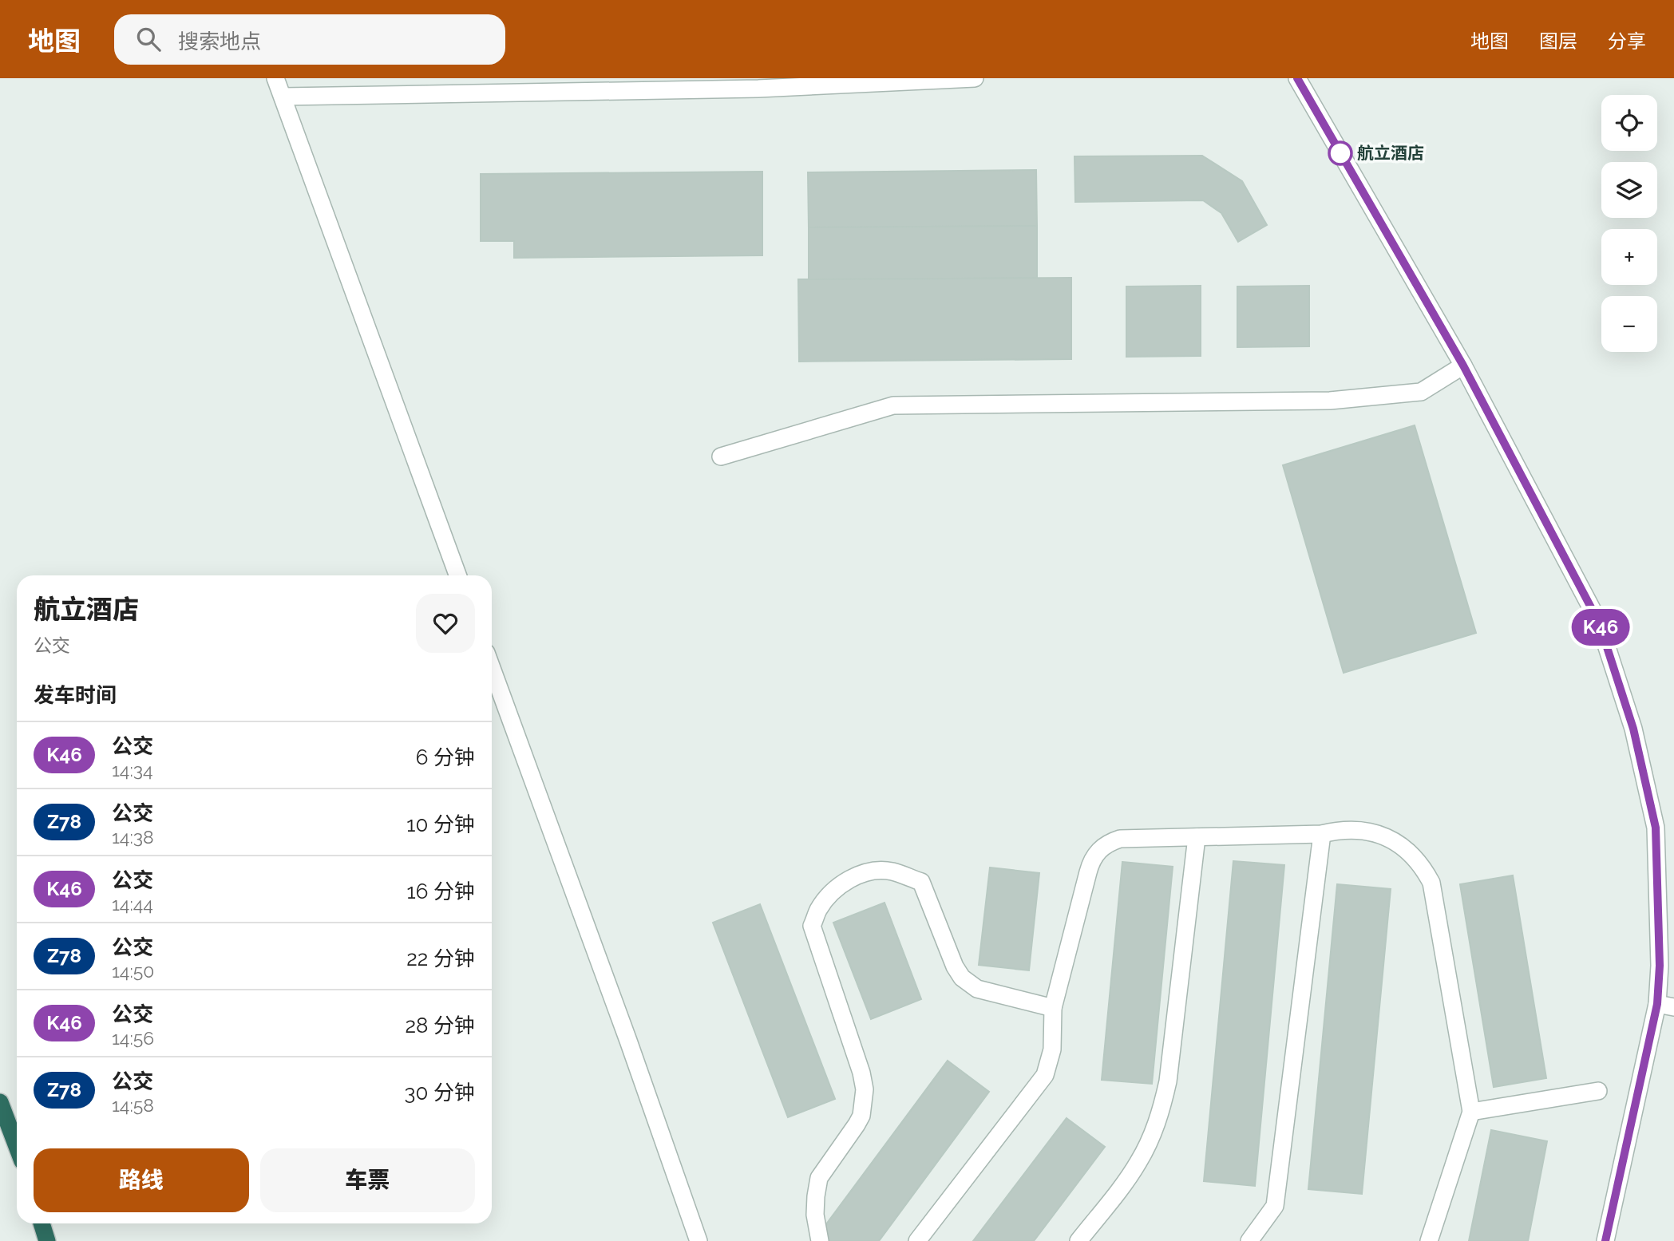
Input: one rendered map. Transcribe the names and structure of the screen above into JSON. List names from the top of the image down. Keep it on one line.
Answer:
{"places":["航立酒店"],"lines":["bus line K46"],"page":{"header":"地图","search":"搜索地点","nav":["地图","图层","分享"],"on_map":"K46","map_buttons":["+","−"],"heading":[["航立酒店","公交"],"发车时间"],"list":[{"mark":"K46","name":"公交","note":"14:34","value":"6 分钟"},{"mark":"Z78","name":"公交","note":"14:38","value":"10 分钟"},{"mark":"K46","name":"公交","note":"14:44","value":"16 分钟"},{"mark":"Z78","name":"公交","note":"14:50","value":"22 分钟"},{"mark":"K46","name":"公交","note":"14:56","value":"28 分钟"},{"mark":"Z78","name":"公交","note":"14:58","value":"30 分钟"}],"buttons":["路线","车票"]}}
